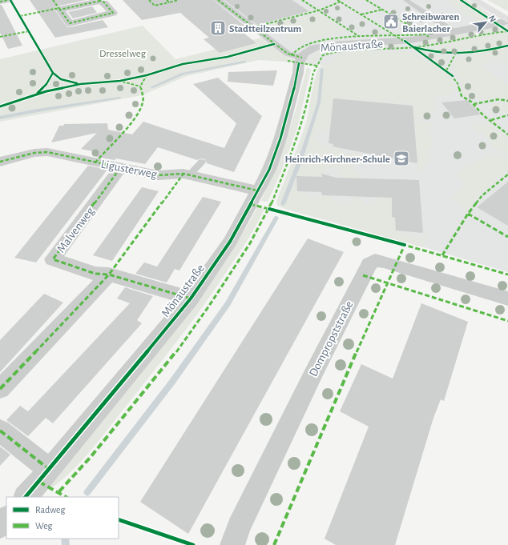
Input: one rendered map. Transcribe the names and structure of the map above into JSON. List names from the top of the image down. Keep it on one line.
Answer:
{"streets":{"street":["Mönaustraße","Ligusterweg","Malvenweg","Dompropststraße"]},"crossings":[["Mönaustraße","Ligusterweg"],["Mönaustraße","Malvenweg"],["Ligusterweg","Malvenweg"]],"parks":["Dresselweg"],"places":{"public building":["Schreibwaren Baierlacher"],"building":["Stadtteilzentrum"],"school or university":["Heinrich-Kirchner-Schule"]},"legend":["Radweg","Weg"],"north":"top right"}
